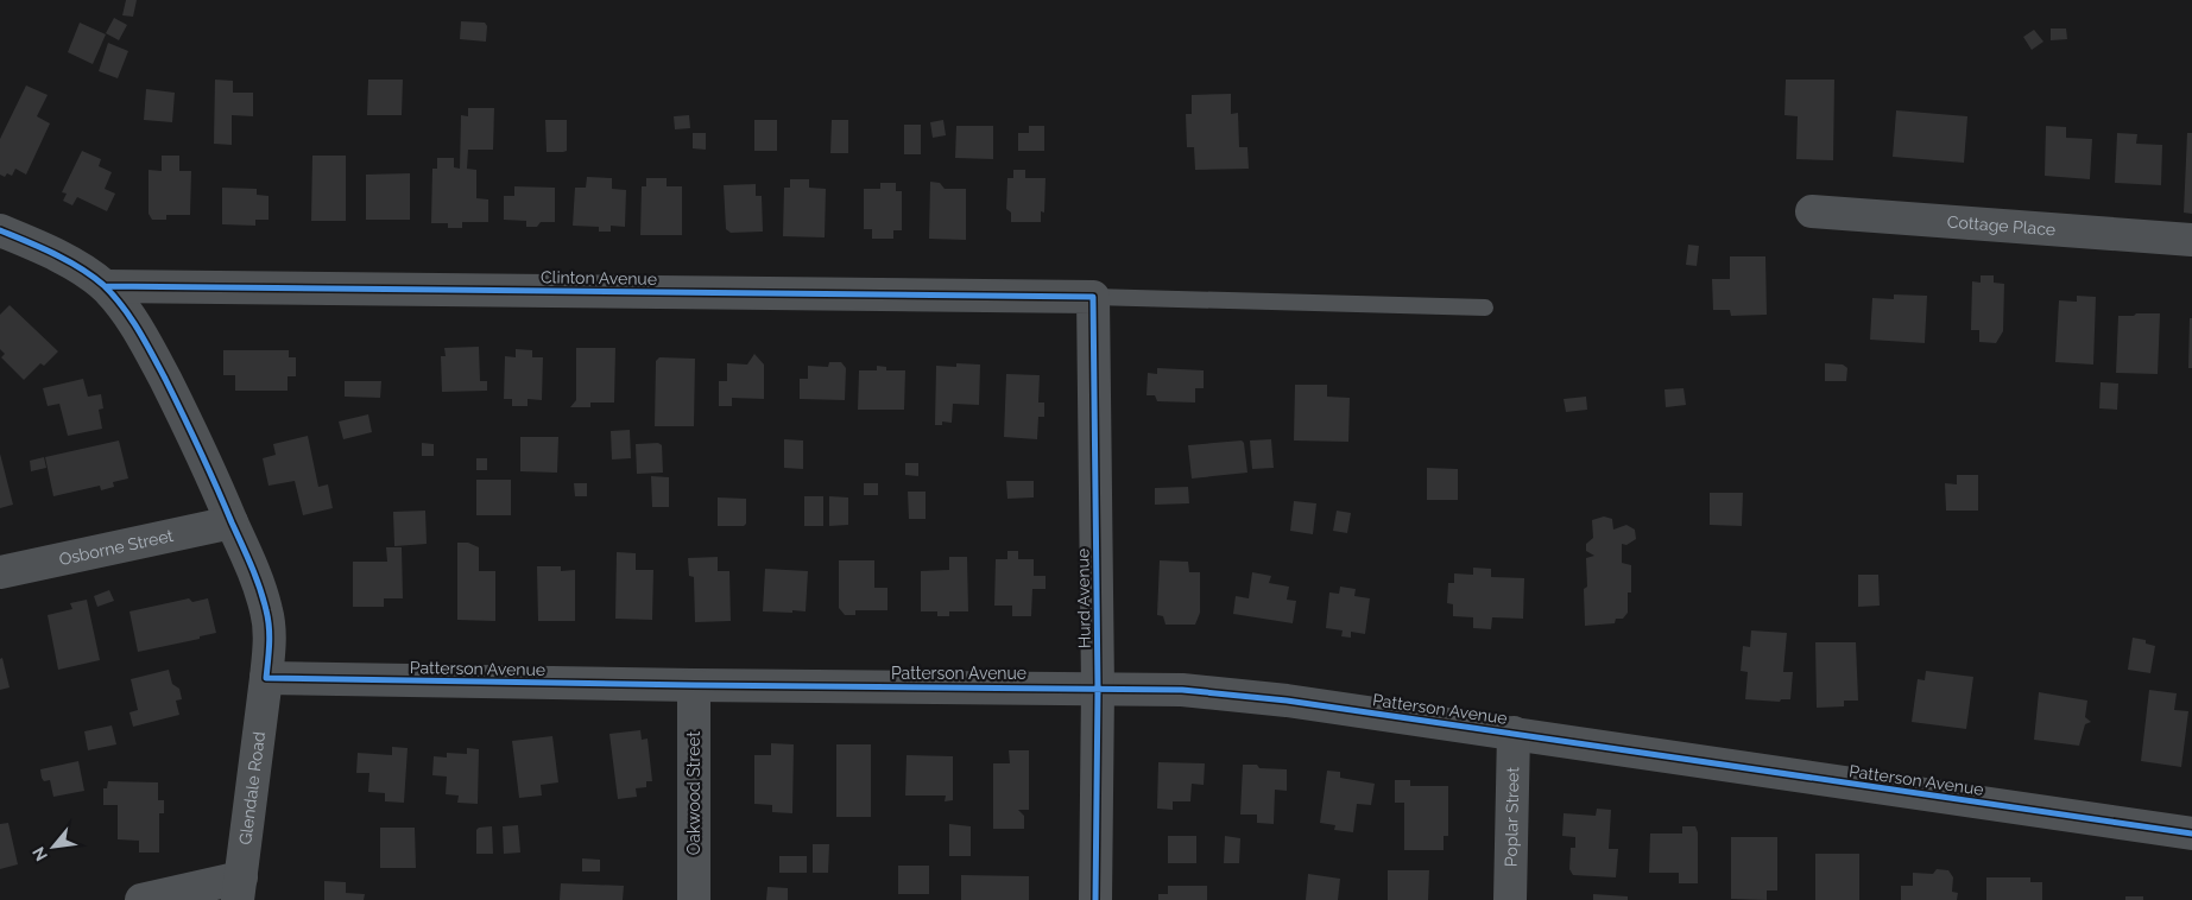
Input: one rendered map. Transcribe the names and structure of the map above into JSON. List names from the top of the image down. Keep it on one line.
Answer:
{"streets":{"street":["Cottage Place","Clinton Avenue","Osborne Street","Hurd Avenue","Patterson Avenue","Glendale Road","Oakwood Street","Poplar Street"]},"crossings":[["Clinton Avenue","Hurd Avenue"],["Hurd Avenue","Patterson Avenue"],["Patterson Avenue","Glendale Road"],["Patterson Avenue","Oakwood Street"],["Patterson Avenue","Poplar Street"]],"north":"bottom left"}
